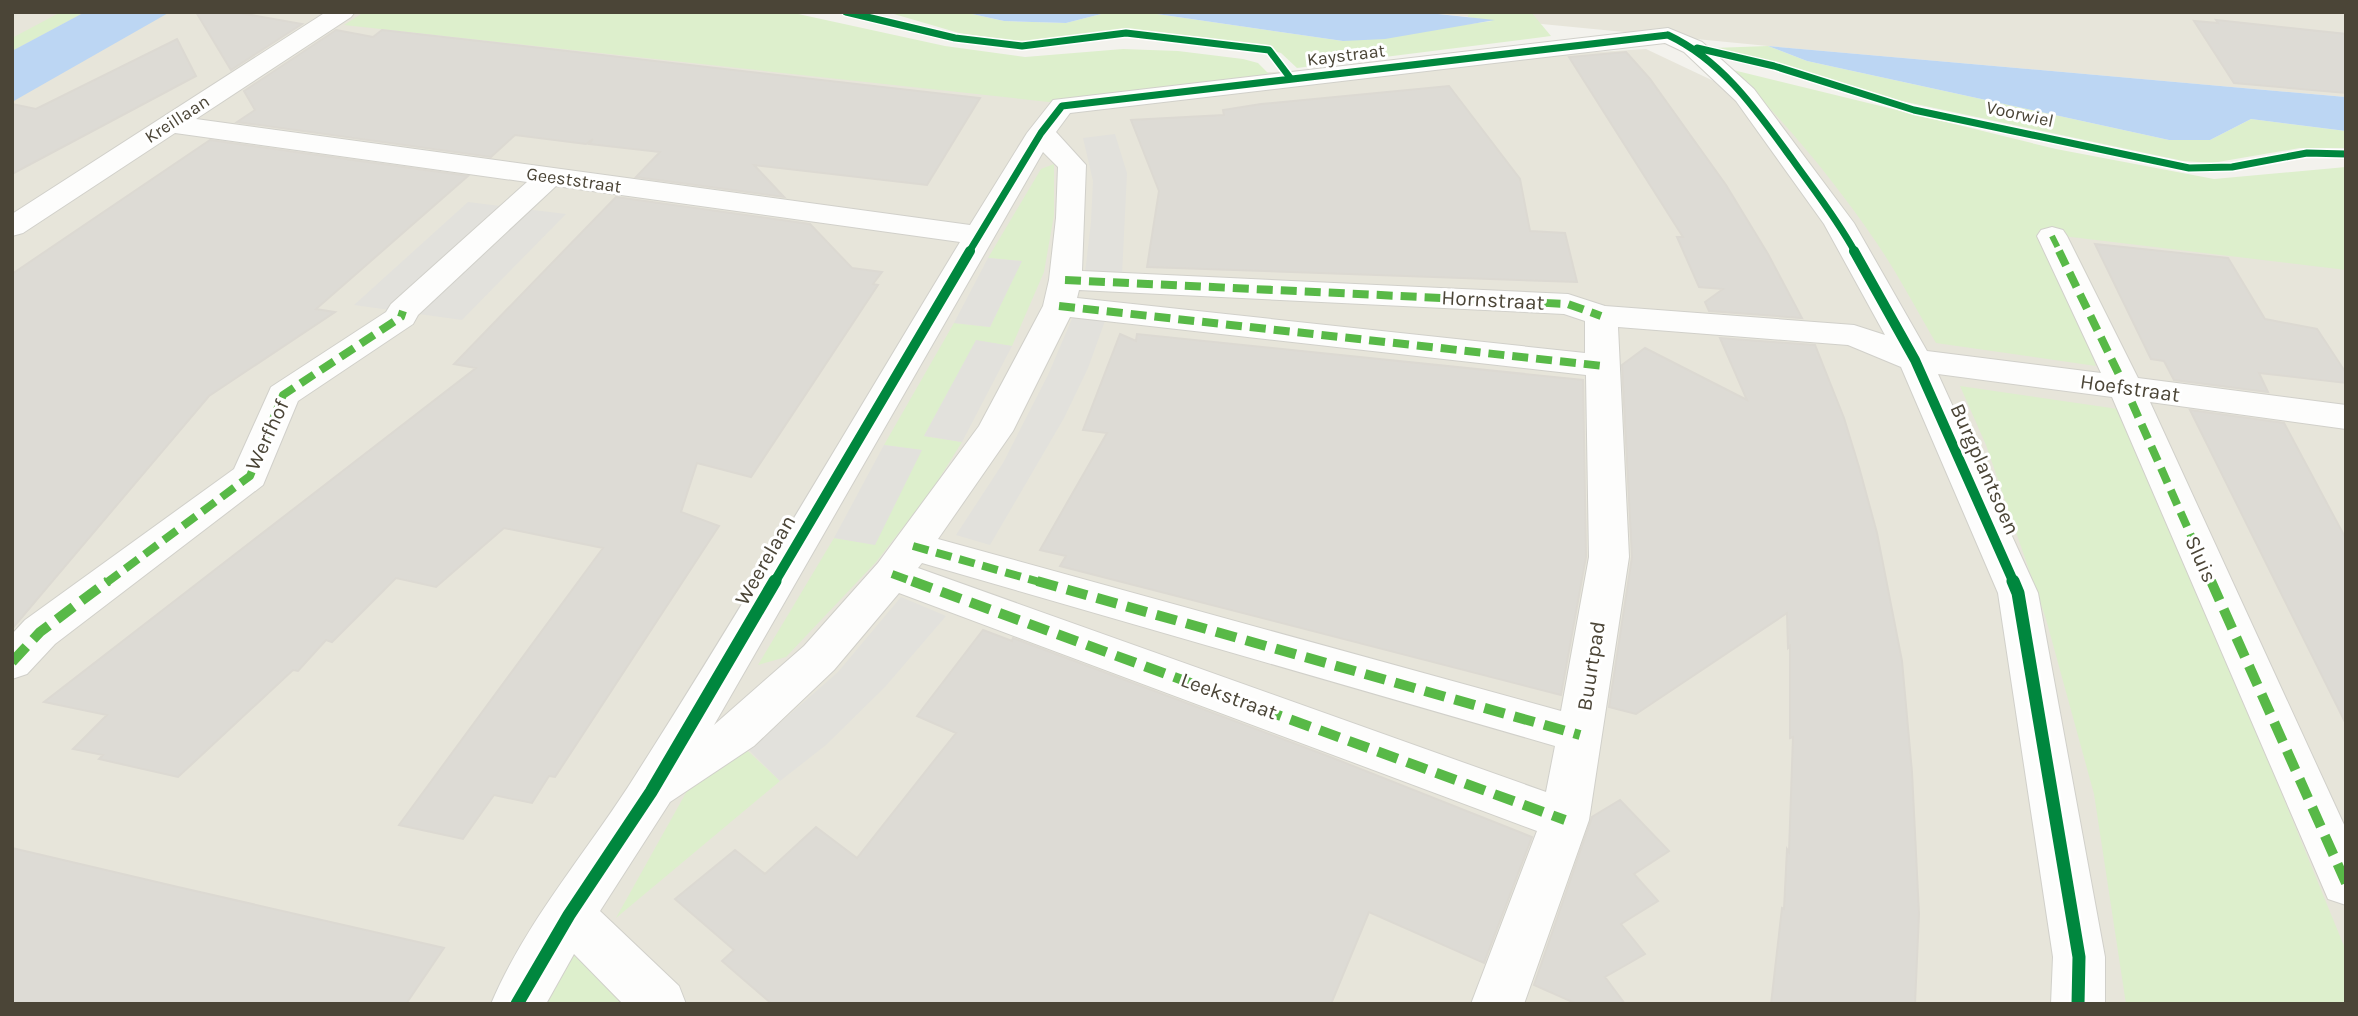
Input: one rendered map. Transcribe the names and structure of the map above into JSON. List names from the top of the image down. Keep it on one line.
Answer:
{"streets":{"street":["Kaystraat","Kreillaan","Geeststraat","Hornstraat","Hoefstraat","Werfhof","Burgplantsoen","Sluis","Weerelaan","Buurtpad","Leekstraat"],"cycle path":["Voorwiel"]},"crossings":[["Kaystraat","Burgplantsoen"],["Kaystraat","Weerelaan"],["Kreillaan","Geeststraat"],["Geeststraat","Werfhof"],["Geeststraat","Weerelaan"],["Hornstraat","Hoefstraat"],["Hornstraat","Burgplantsoen"],["Hornstraat","Weerelaan"],["Hornstraat","Buurtpad"],["Hoefstraat","Burgplantsoen"],["Hoefstraat","Sluis"],["Weerelaan","Leekstraat"],["Buurtpad","Leekstraat"]]}
